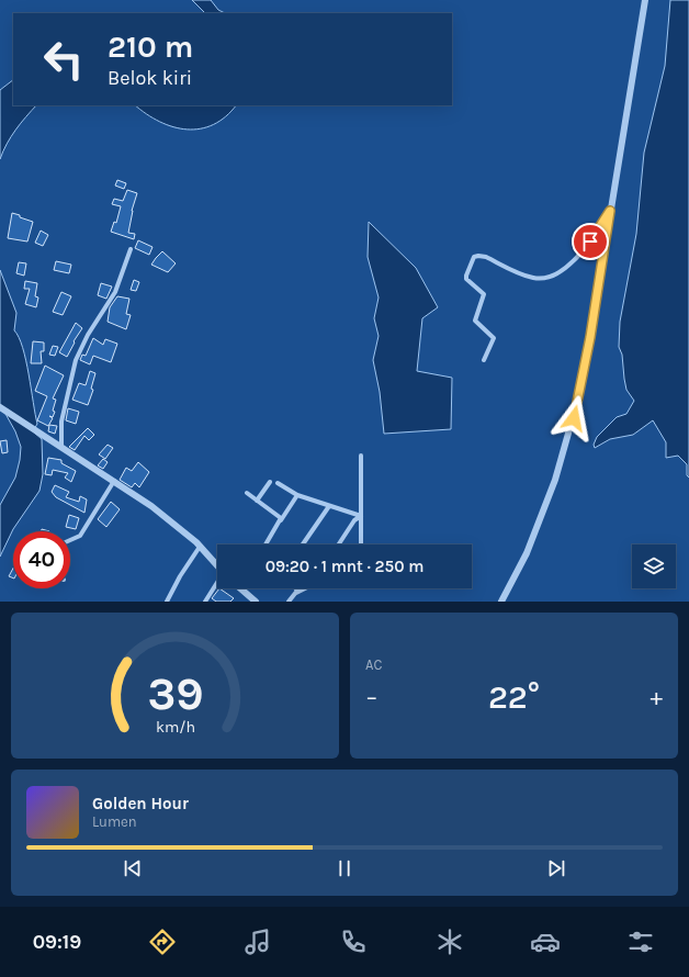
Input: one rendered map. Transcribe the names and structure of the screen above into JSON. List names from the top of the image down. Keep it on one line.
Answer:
{"page":{"turn":["210 m","Belok kiri"],"limit":"40","trip":"09:20 · 1 mnt · 250 m","tile":"AC","heat":["−","22°","+"],"song":["Golden Hour","Lumen"],"tabs":"09:19","gauge":["39","km/h"]}}
